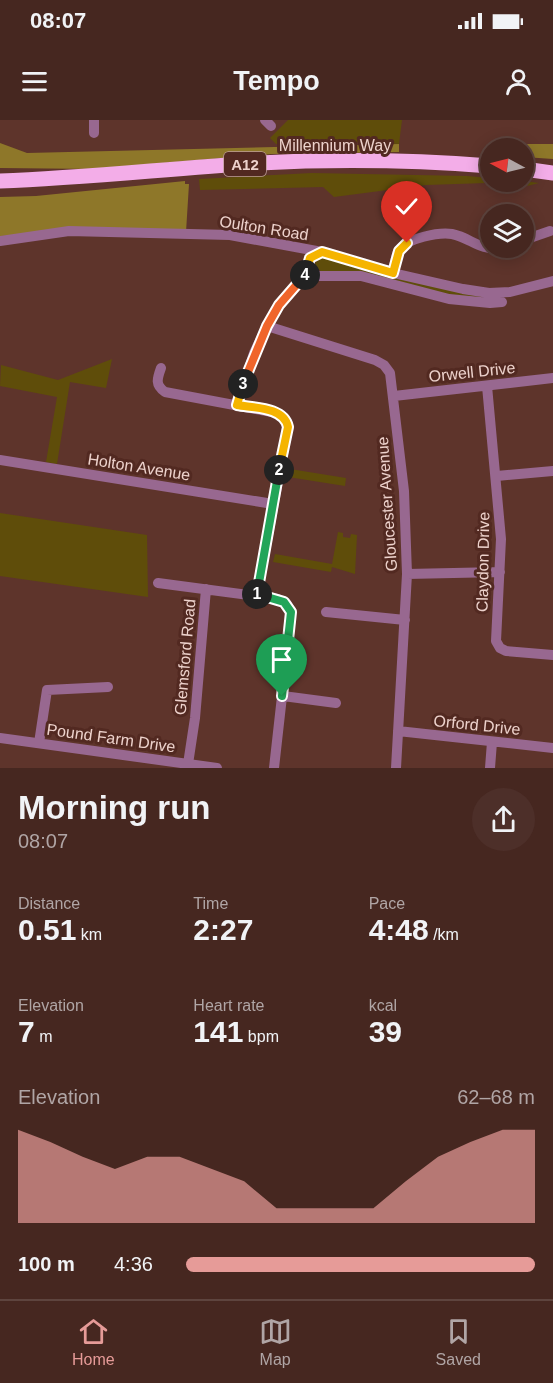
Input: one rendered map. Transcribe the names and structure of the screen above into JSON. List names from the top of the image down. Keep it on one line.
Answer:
{"streets":{"highway":["Millennium Way","A12"],"street":["Oulton Road","Orwell Drive","Holton Avenue","Gloucester Avenue","Claydon Drive","Glemsford Road","Orford Drive","Pound Farm Drive"]},"crossings":[["Orwell Drive","Gloucester Avenue"],["Orwell Drive","Claydon Drive"],["Gloucester Avenue","Orford Drive"],["Glemsford Road","Pound Farm Drive"]],"north":"left","page":{"status":"08:07","header":"Tempo","pins":["4","3","2","1"],"heading":["Morning run","08:07"],"stats":[["Distance","0.51 km"],["Time","2:27"],["Pace","4:48 /km"],["Elevation","7 m"],["Heart rate","141 bpm"],["kcal","39"]],"chart":["Elevation","62–68 m"],"list":[{"name":"100 m","note":"4:36"}],"tabs":["Home","Map","Saved"]}}
